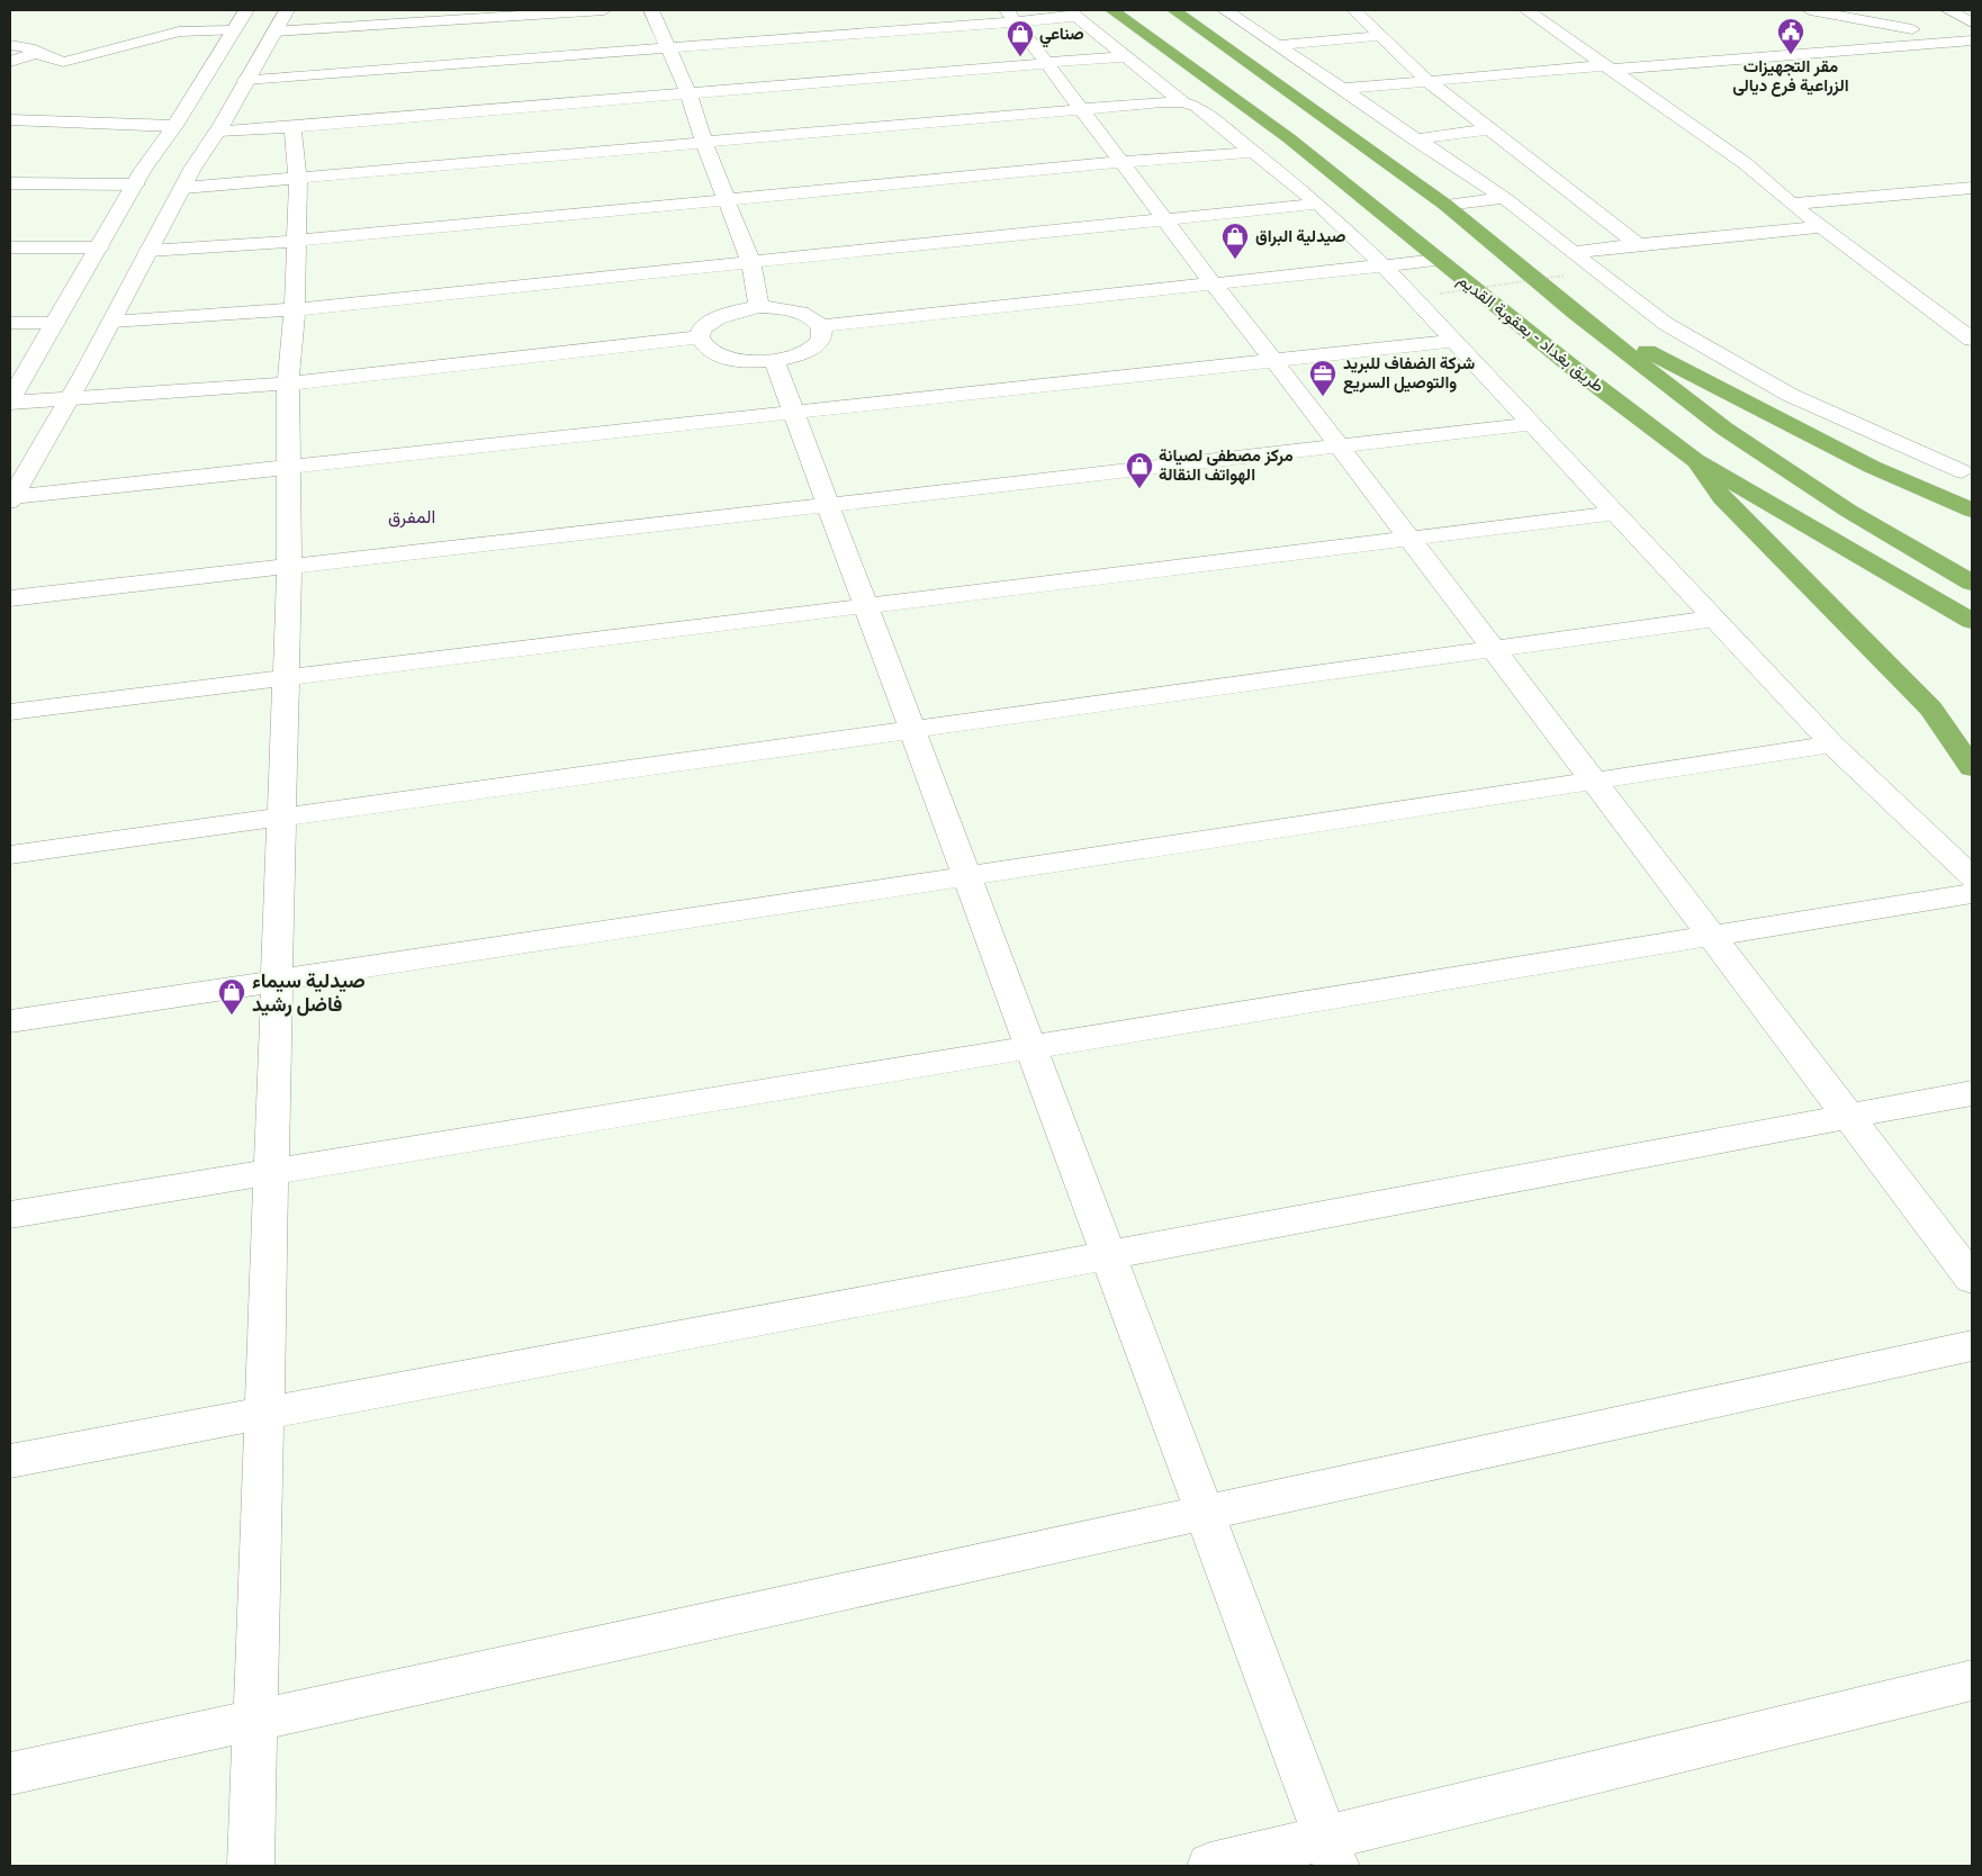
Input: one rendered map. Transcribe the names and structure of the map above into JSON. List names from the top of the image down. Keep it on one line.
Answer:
{"streets":{"highway":["طريق بغداد - بعقوبة القديم"]},"districts":["المفرق"],"places":{"public building":["مقر التجهيزات الزراعية فرع ديالى"],"shop":["صناعي","صيدلية البراق","مركز مصطفى لصيانة الهواتف النقالة","صيدلية سيماء فاضل رشيد"],"office":["شركة الضفاف للبريد والتوصيل السريع"]}}
